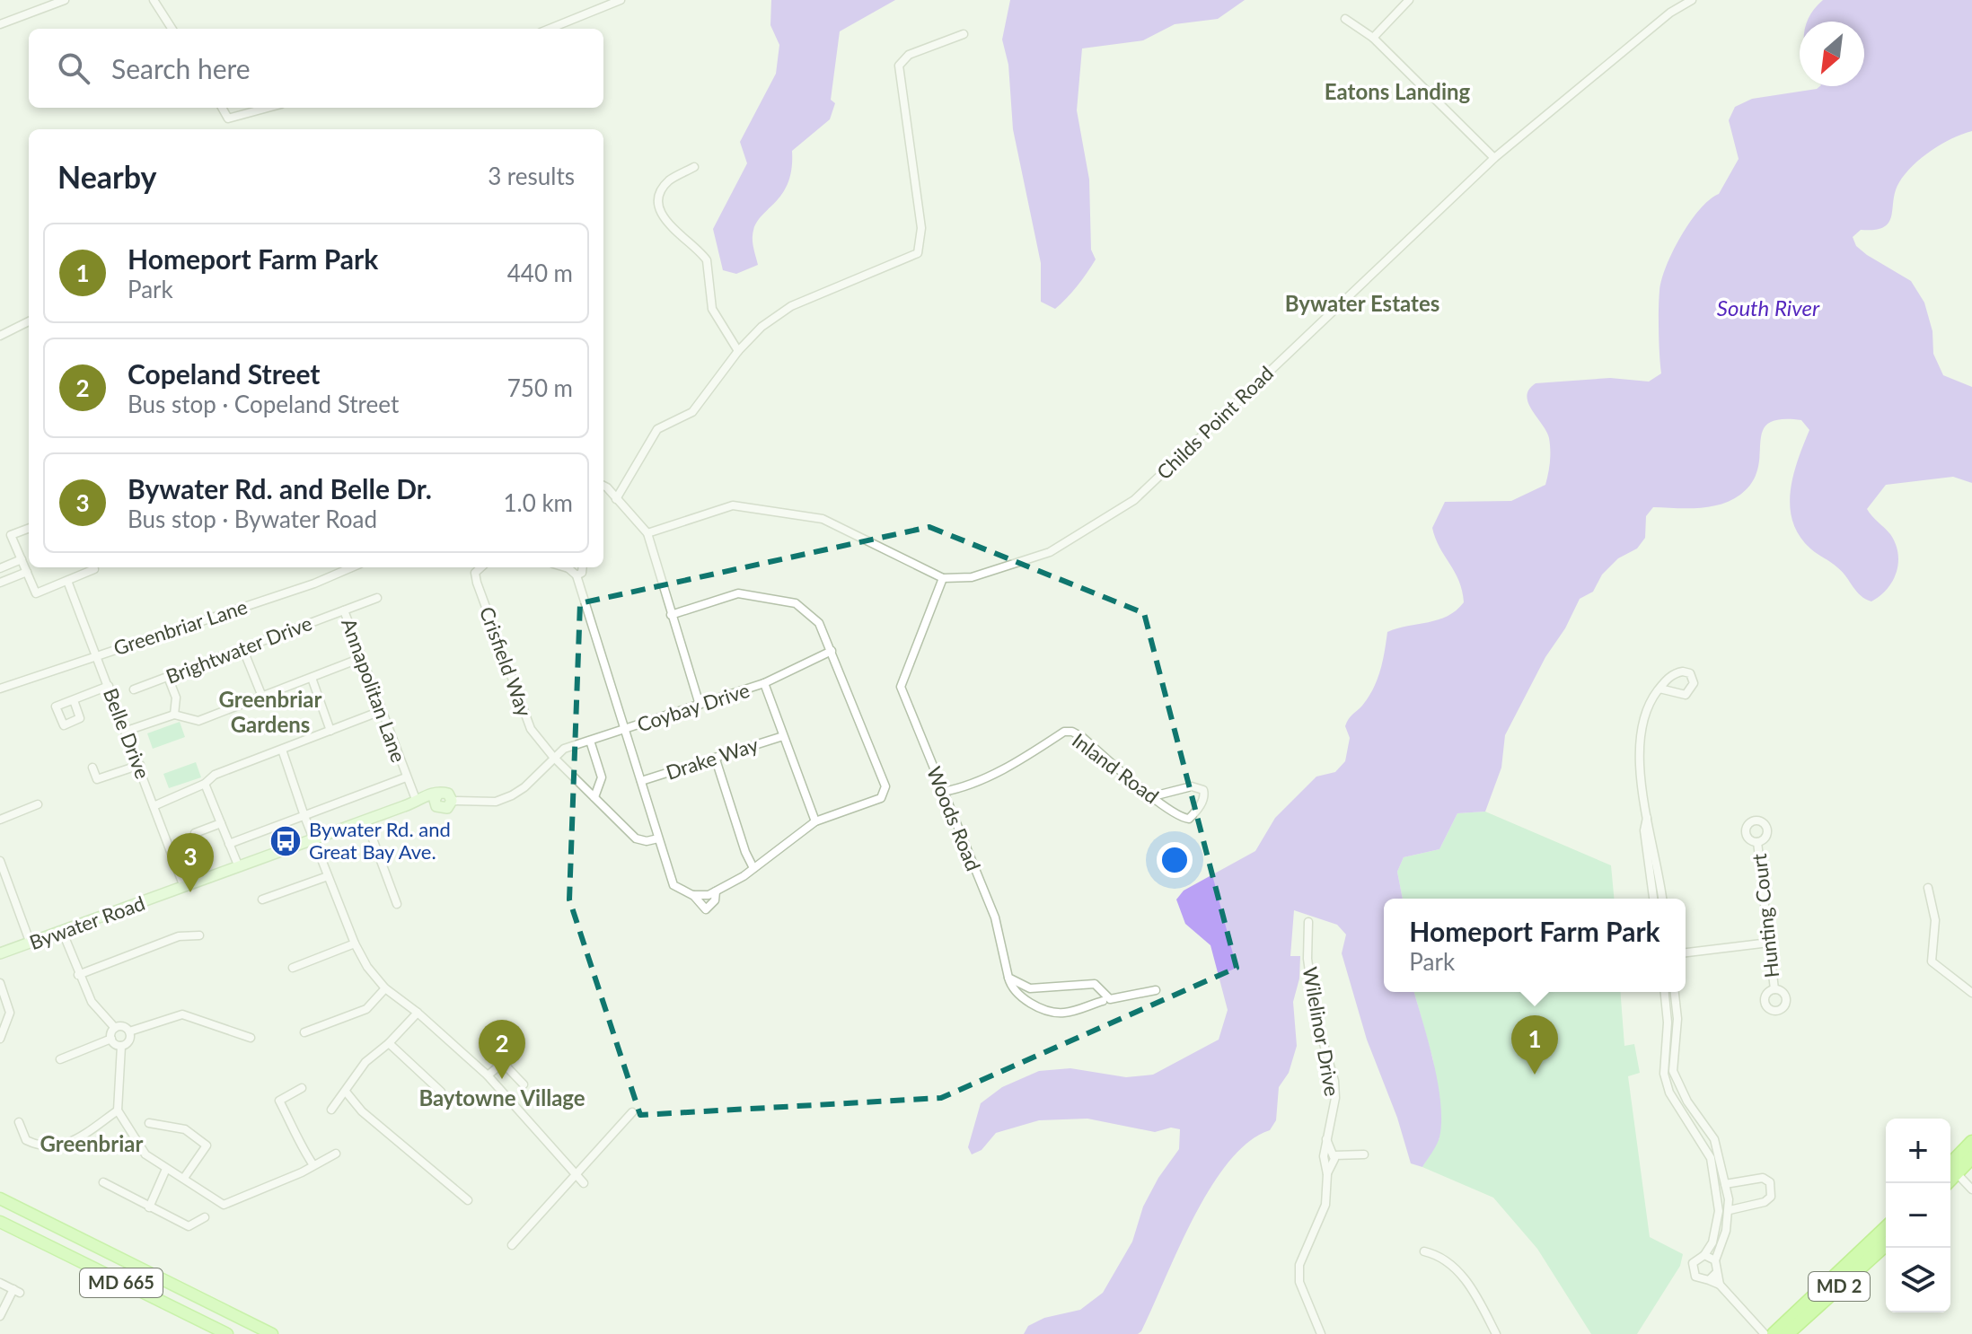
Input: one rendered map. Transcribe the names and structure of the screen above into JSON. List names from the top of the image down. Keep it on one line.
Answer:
{"streets":{"highway":["MD 2"],"main road":["MD 665"],"street":["Childs Point Road","Greenbriar Lane","Brightwater Drive","Crisfield Way","Annapolitan Lane","Coybay Drive","Belle Drive","Drake Way","Inland Road","Woods Road","Hunting Court","Bywater Road","Wilelinor Drive"]},"crossings":[["Childs Point Road","Woods Road"],["Greenbriar Lane","Belle Drive"],["Brightwater Drive","Annapolitan Lane"],["Crisfield Way","Coybay Drive"],["Annapolitan Lane","Bywater Road"],["Belle Drive","Bywater Road"],["Inland Road","Woods Road"]],"districts":["Eatons Landing","Bywater Estates","Greenbriar Gardens","Baytowne Village","Greenbriar"],"water":["South River"],"places":{"bus stop":["Bywater Rd. and Great Bay Ave."]},"north":"bottom left","page":{"search":"Search here","heading":["Nearby","3 results"],"list":[{"mark":"1","name":"Homeport Farm Park","note":"Park","value":"440 m"},{"mark":"2","name":"Copeland Street","note":"Bus stop · Copeland Street","value":"750 m"},{"mark":"3","name":"Bywater Rd. and Belle Dr.","note":"Bus stop · Bywater Road","value":"1.0 km"}],"pins":["3","1","2"],"popup":["Homeport Farm Park","Park"],"map_buttons":["+","−"]}}
